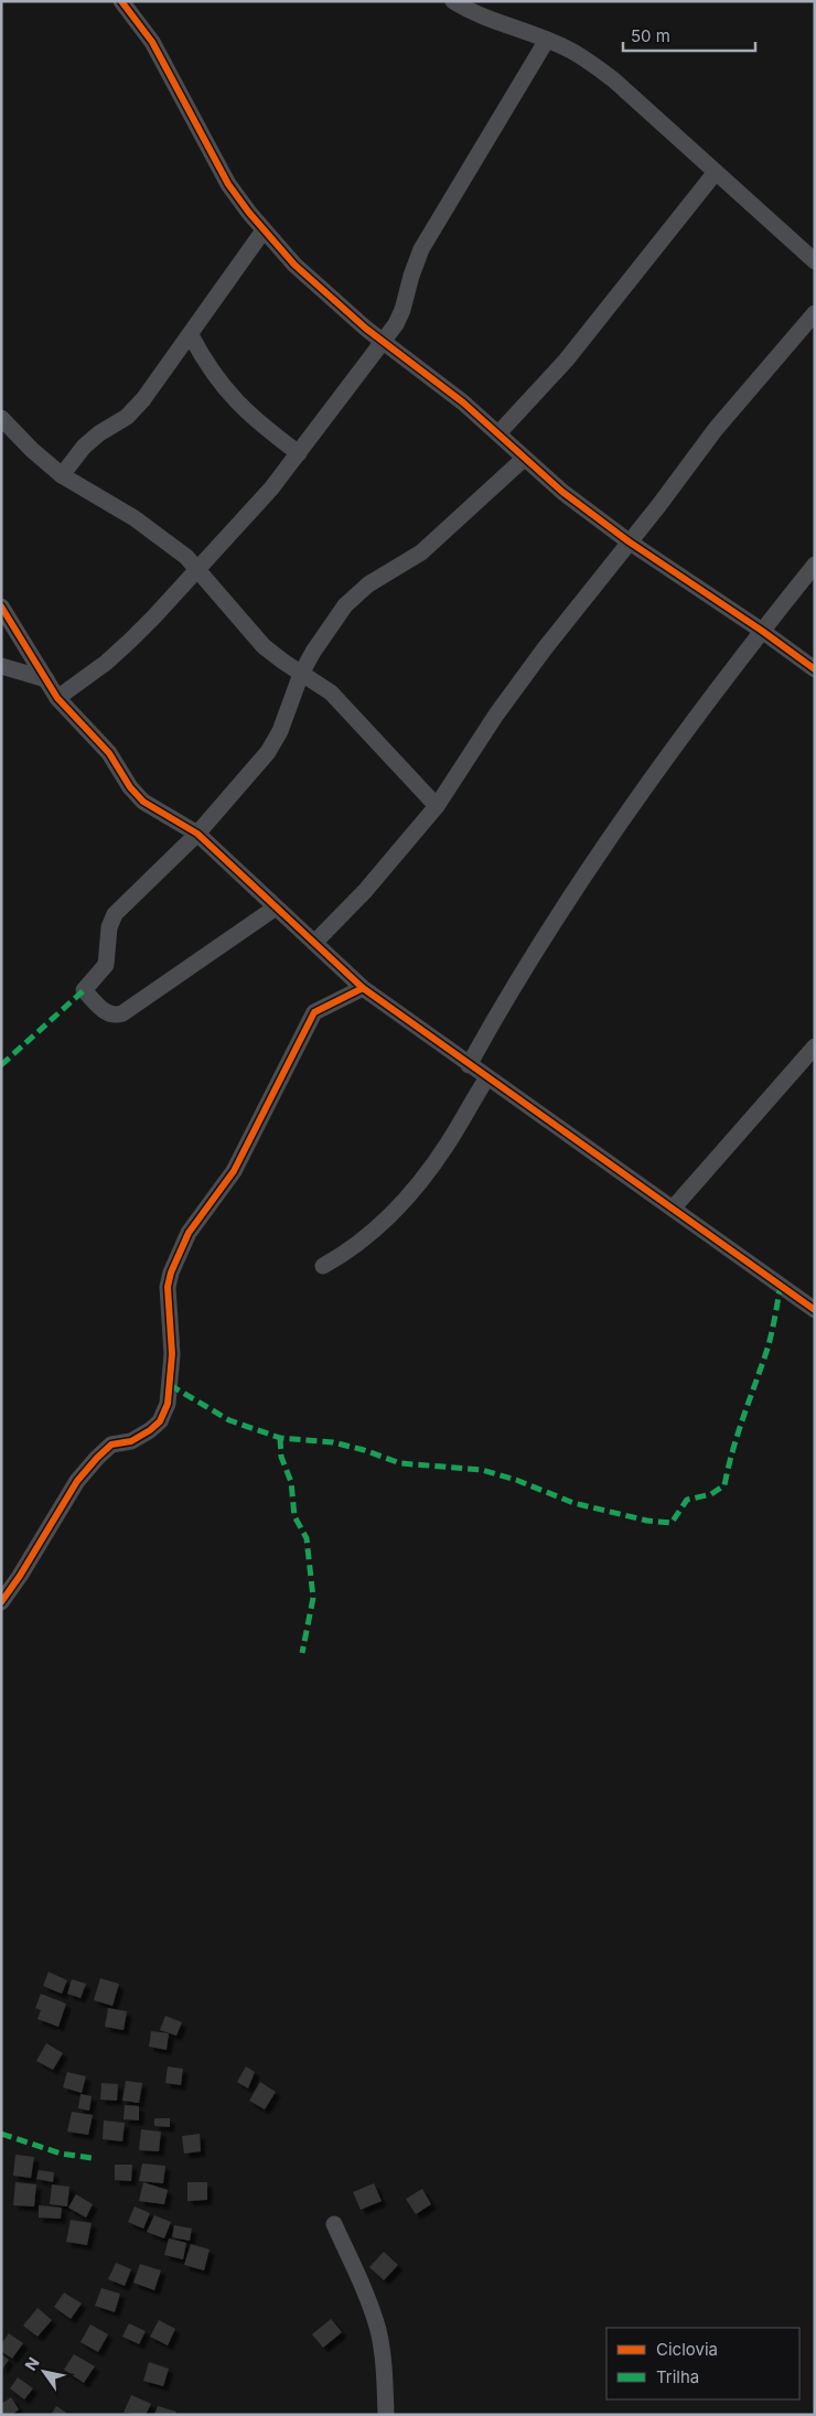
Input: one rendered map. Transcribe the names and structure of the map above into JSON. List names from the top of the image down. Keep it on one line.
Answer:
{"legend":["Ciclovia","Trilha"],"scale_bar":"50 m","north":"top left"}
